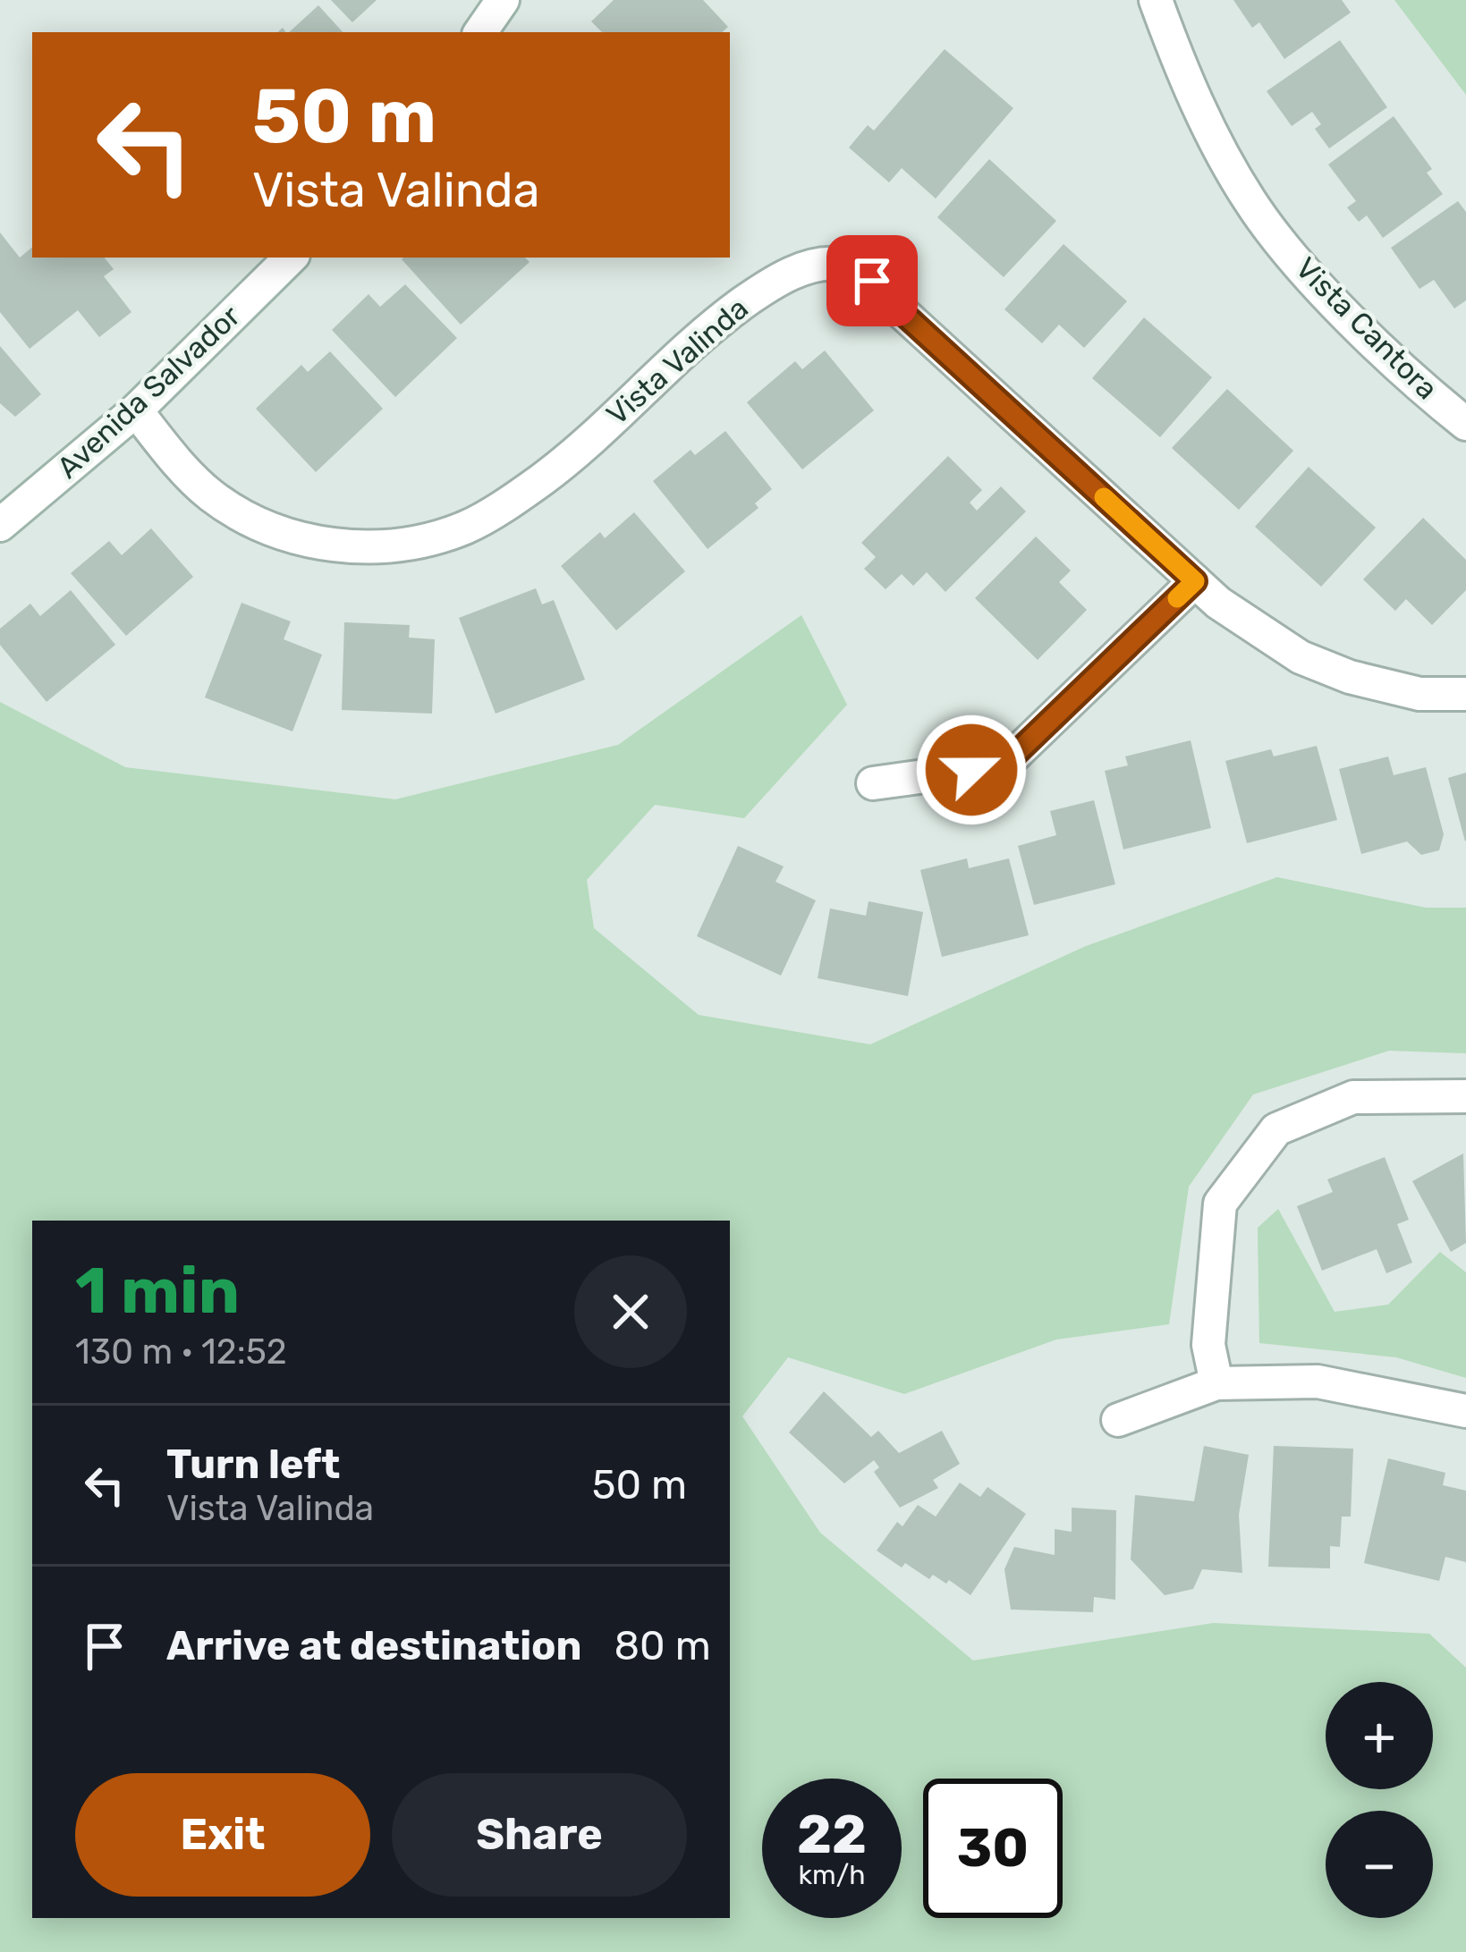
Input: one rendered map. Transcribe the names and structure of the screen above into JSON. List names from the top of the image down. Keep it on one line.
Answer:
{"streets":{"street":["Vista Cantora","Vista Valinda","Avenida Salvador"]},"crossings":[["Vista Valinda","Avenida Salvador"]],"page":{"turn":["50 m","Vista Valinda"],"heading":["1 min","130 m · 12:52"],"list":[{"name":"Turn left","note":"Vista Valinda","value":"50 m"},{"name":"Arrive at destination","value":"80 m"}],"map_buttons":["+","−"],"buttons":["Exit","Share"],"speed":"22 km/h","limit":"30"}}
